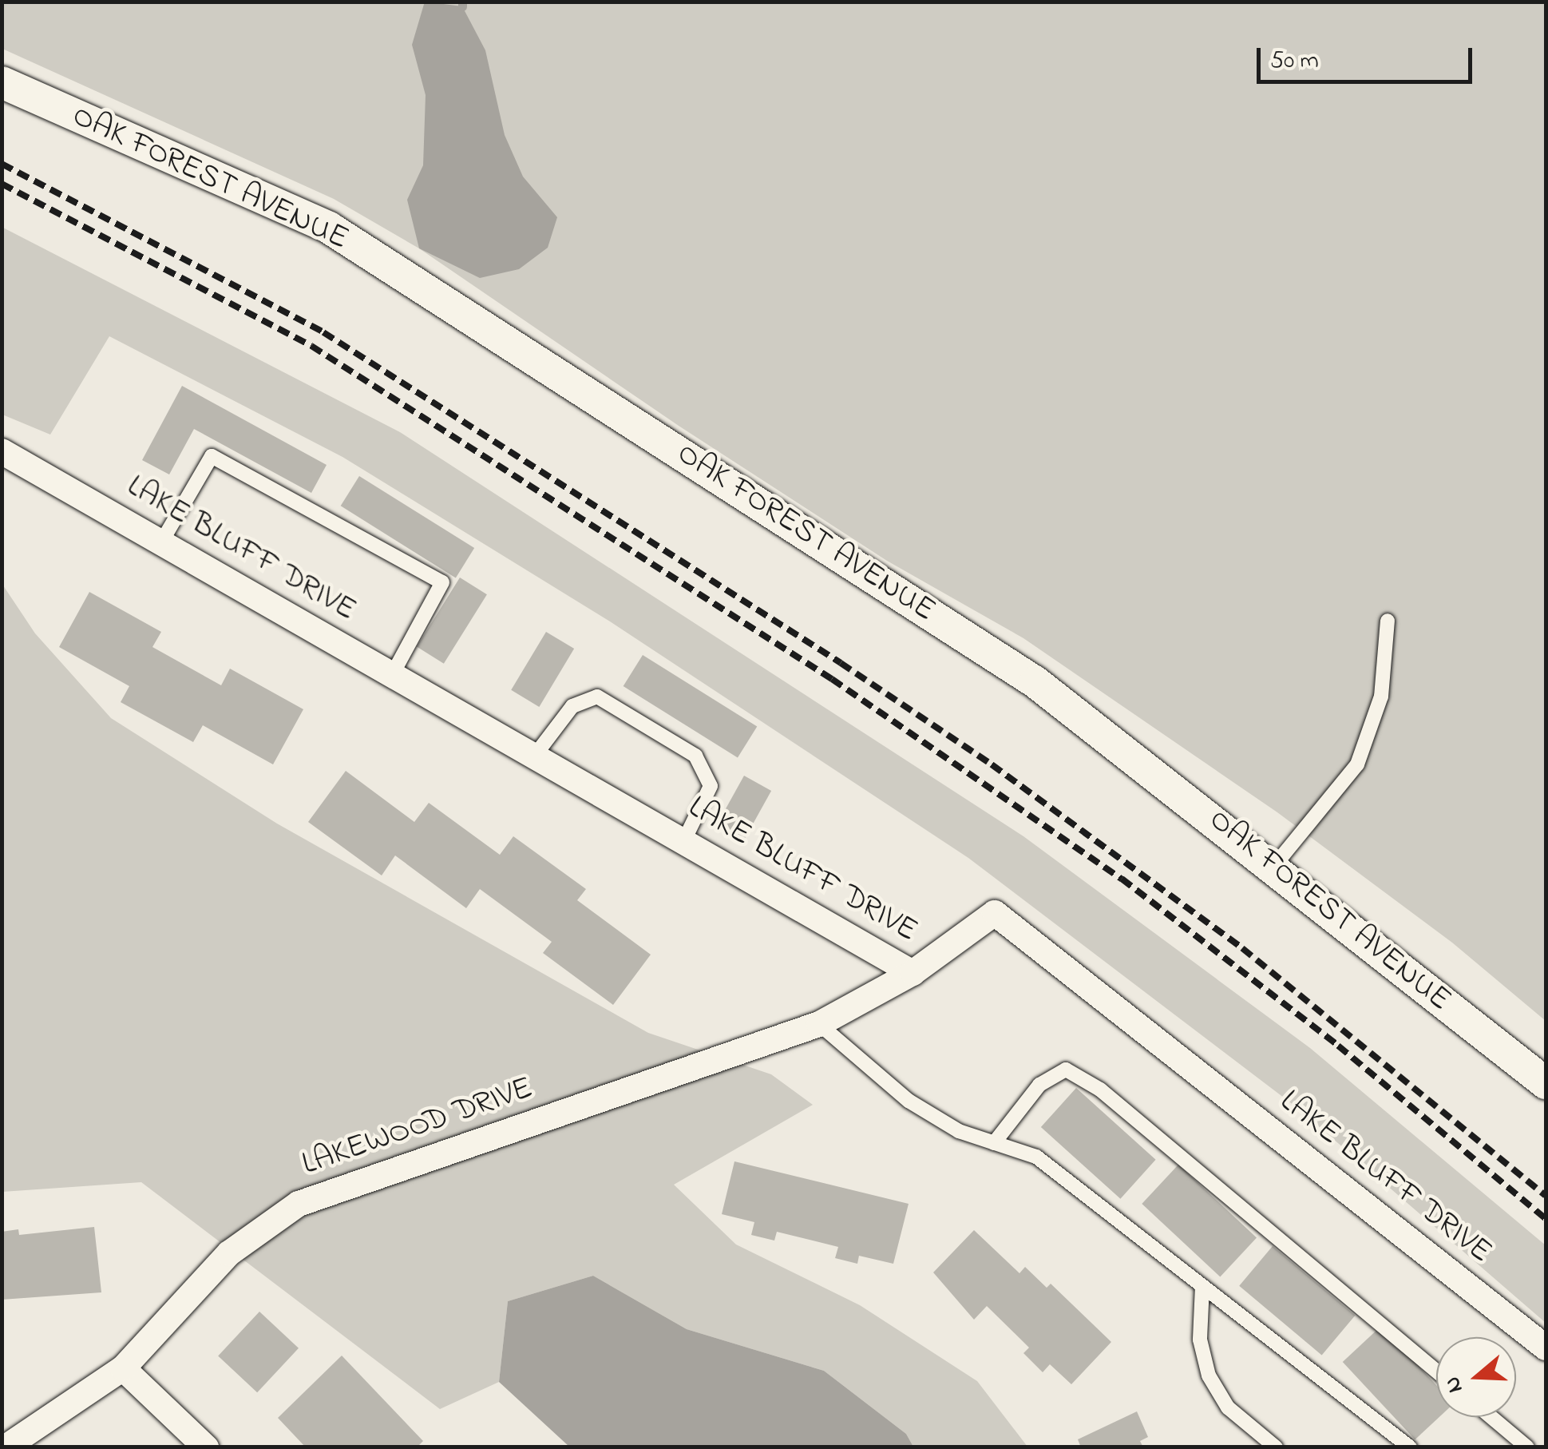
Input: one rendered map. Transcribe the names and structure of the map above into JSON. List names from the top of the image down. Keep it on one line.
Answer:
{"streets":{"street":["OAK FOREST AVENUE","LAKE BLUFF DRIVE","LAKEWOOD DRIVE"]},"crossings":[["LAKE BLUFF DRIVE","LAKEWOOD DRIVE"]],"scale_bar":"50 m","north":"left"}
